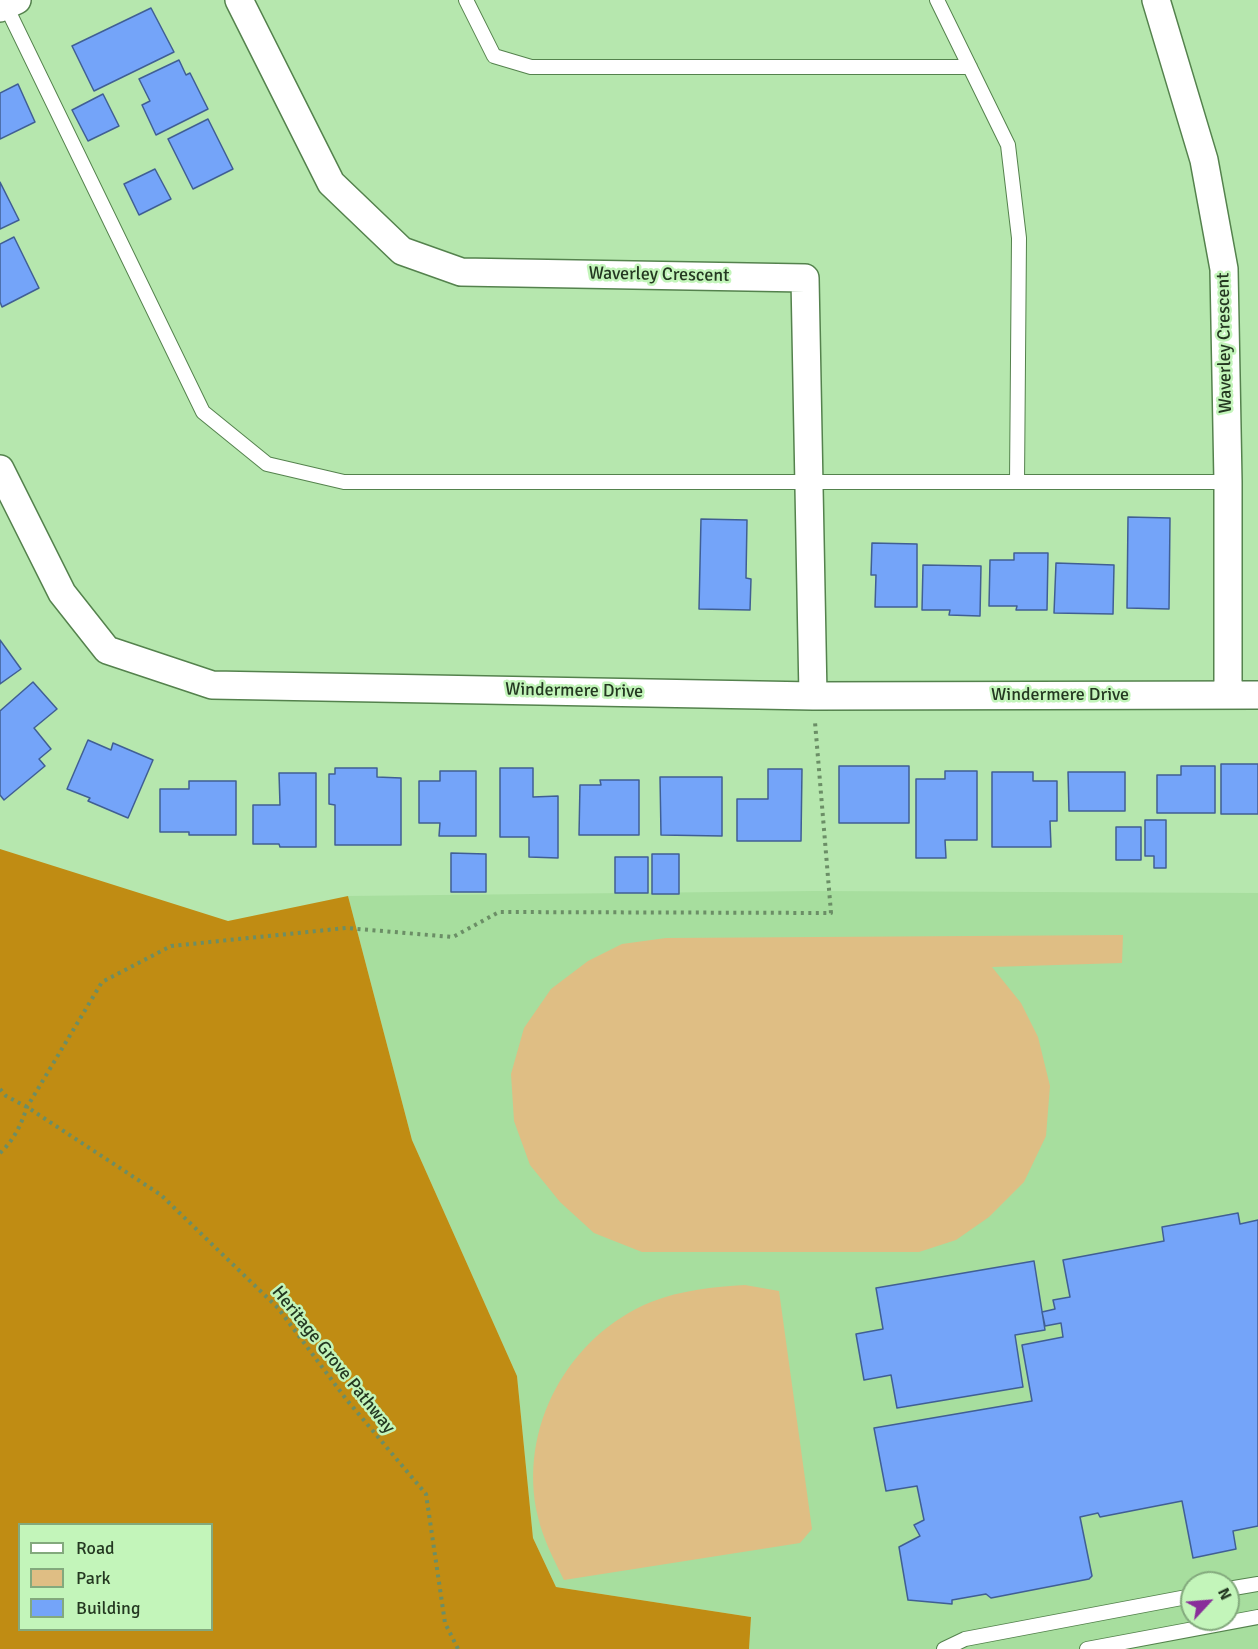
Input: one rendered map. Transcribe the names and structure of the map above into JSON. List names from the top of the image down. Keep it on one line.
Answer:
{"streets":{"street":["Waverley Crescent","Windermere Drive"],"path":["Heritage Grove Pathway"]},"crossings":[["Waverley Crescent","Windermere Drive"]],"legend":["Road","Park","Building"],"north":"top right"}
